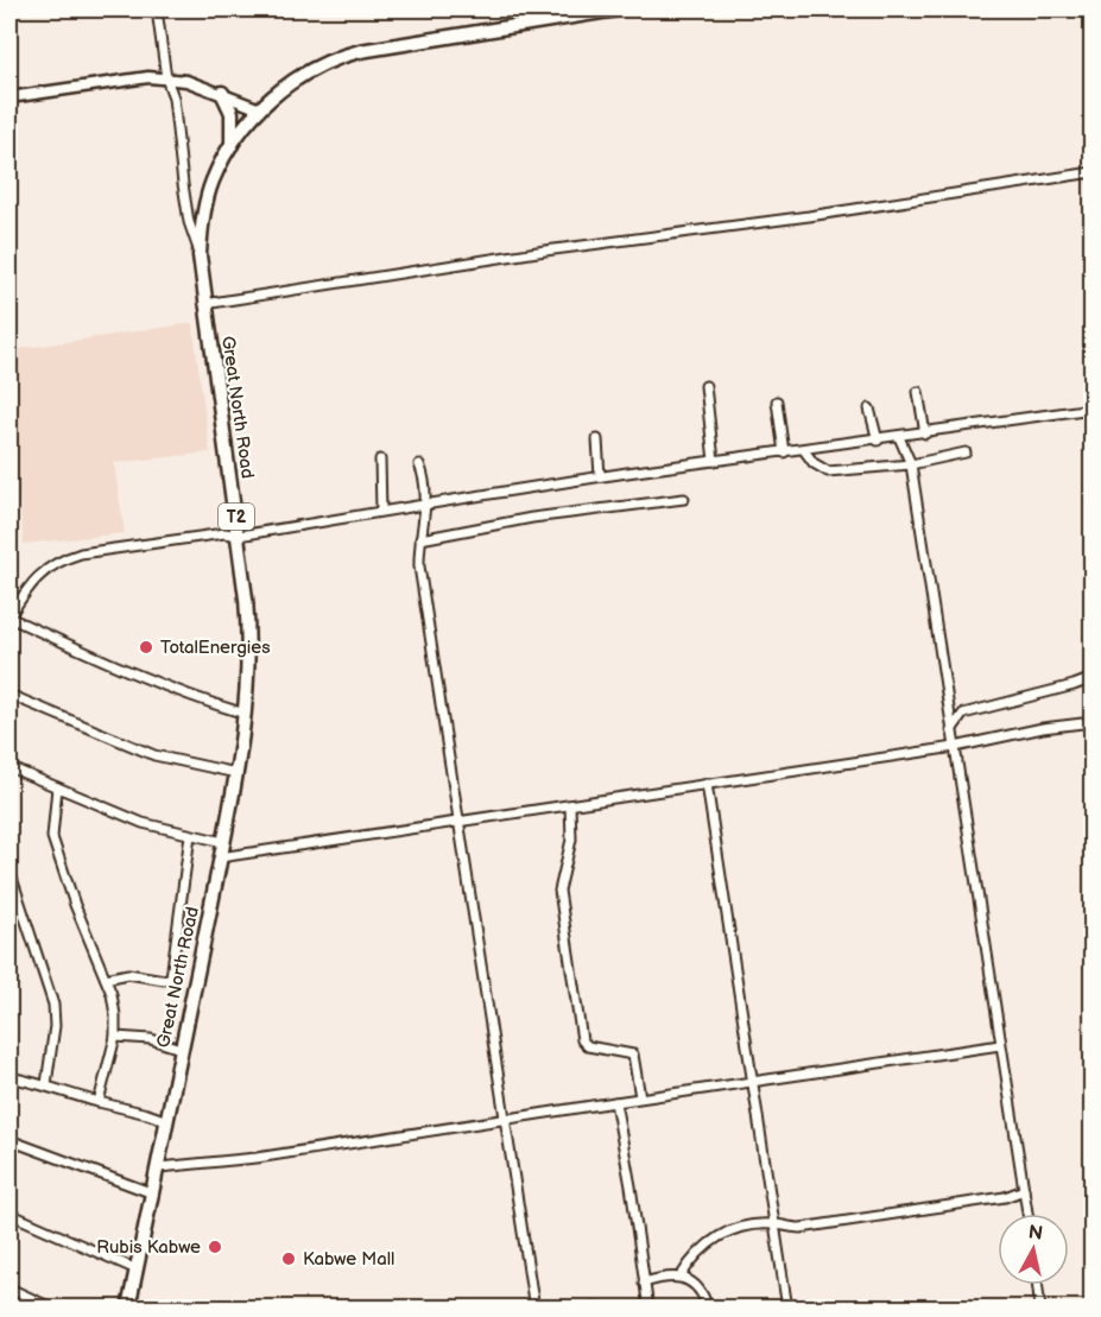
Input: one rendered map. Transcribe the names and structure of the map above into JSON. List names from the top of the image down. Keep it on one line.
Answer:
{"streets":{"highway":["Great North Road","T2"]},"places":["TotalEnergies","Rubis Kabwe","Kabwe Mall"],"north":"top"}
